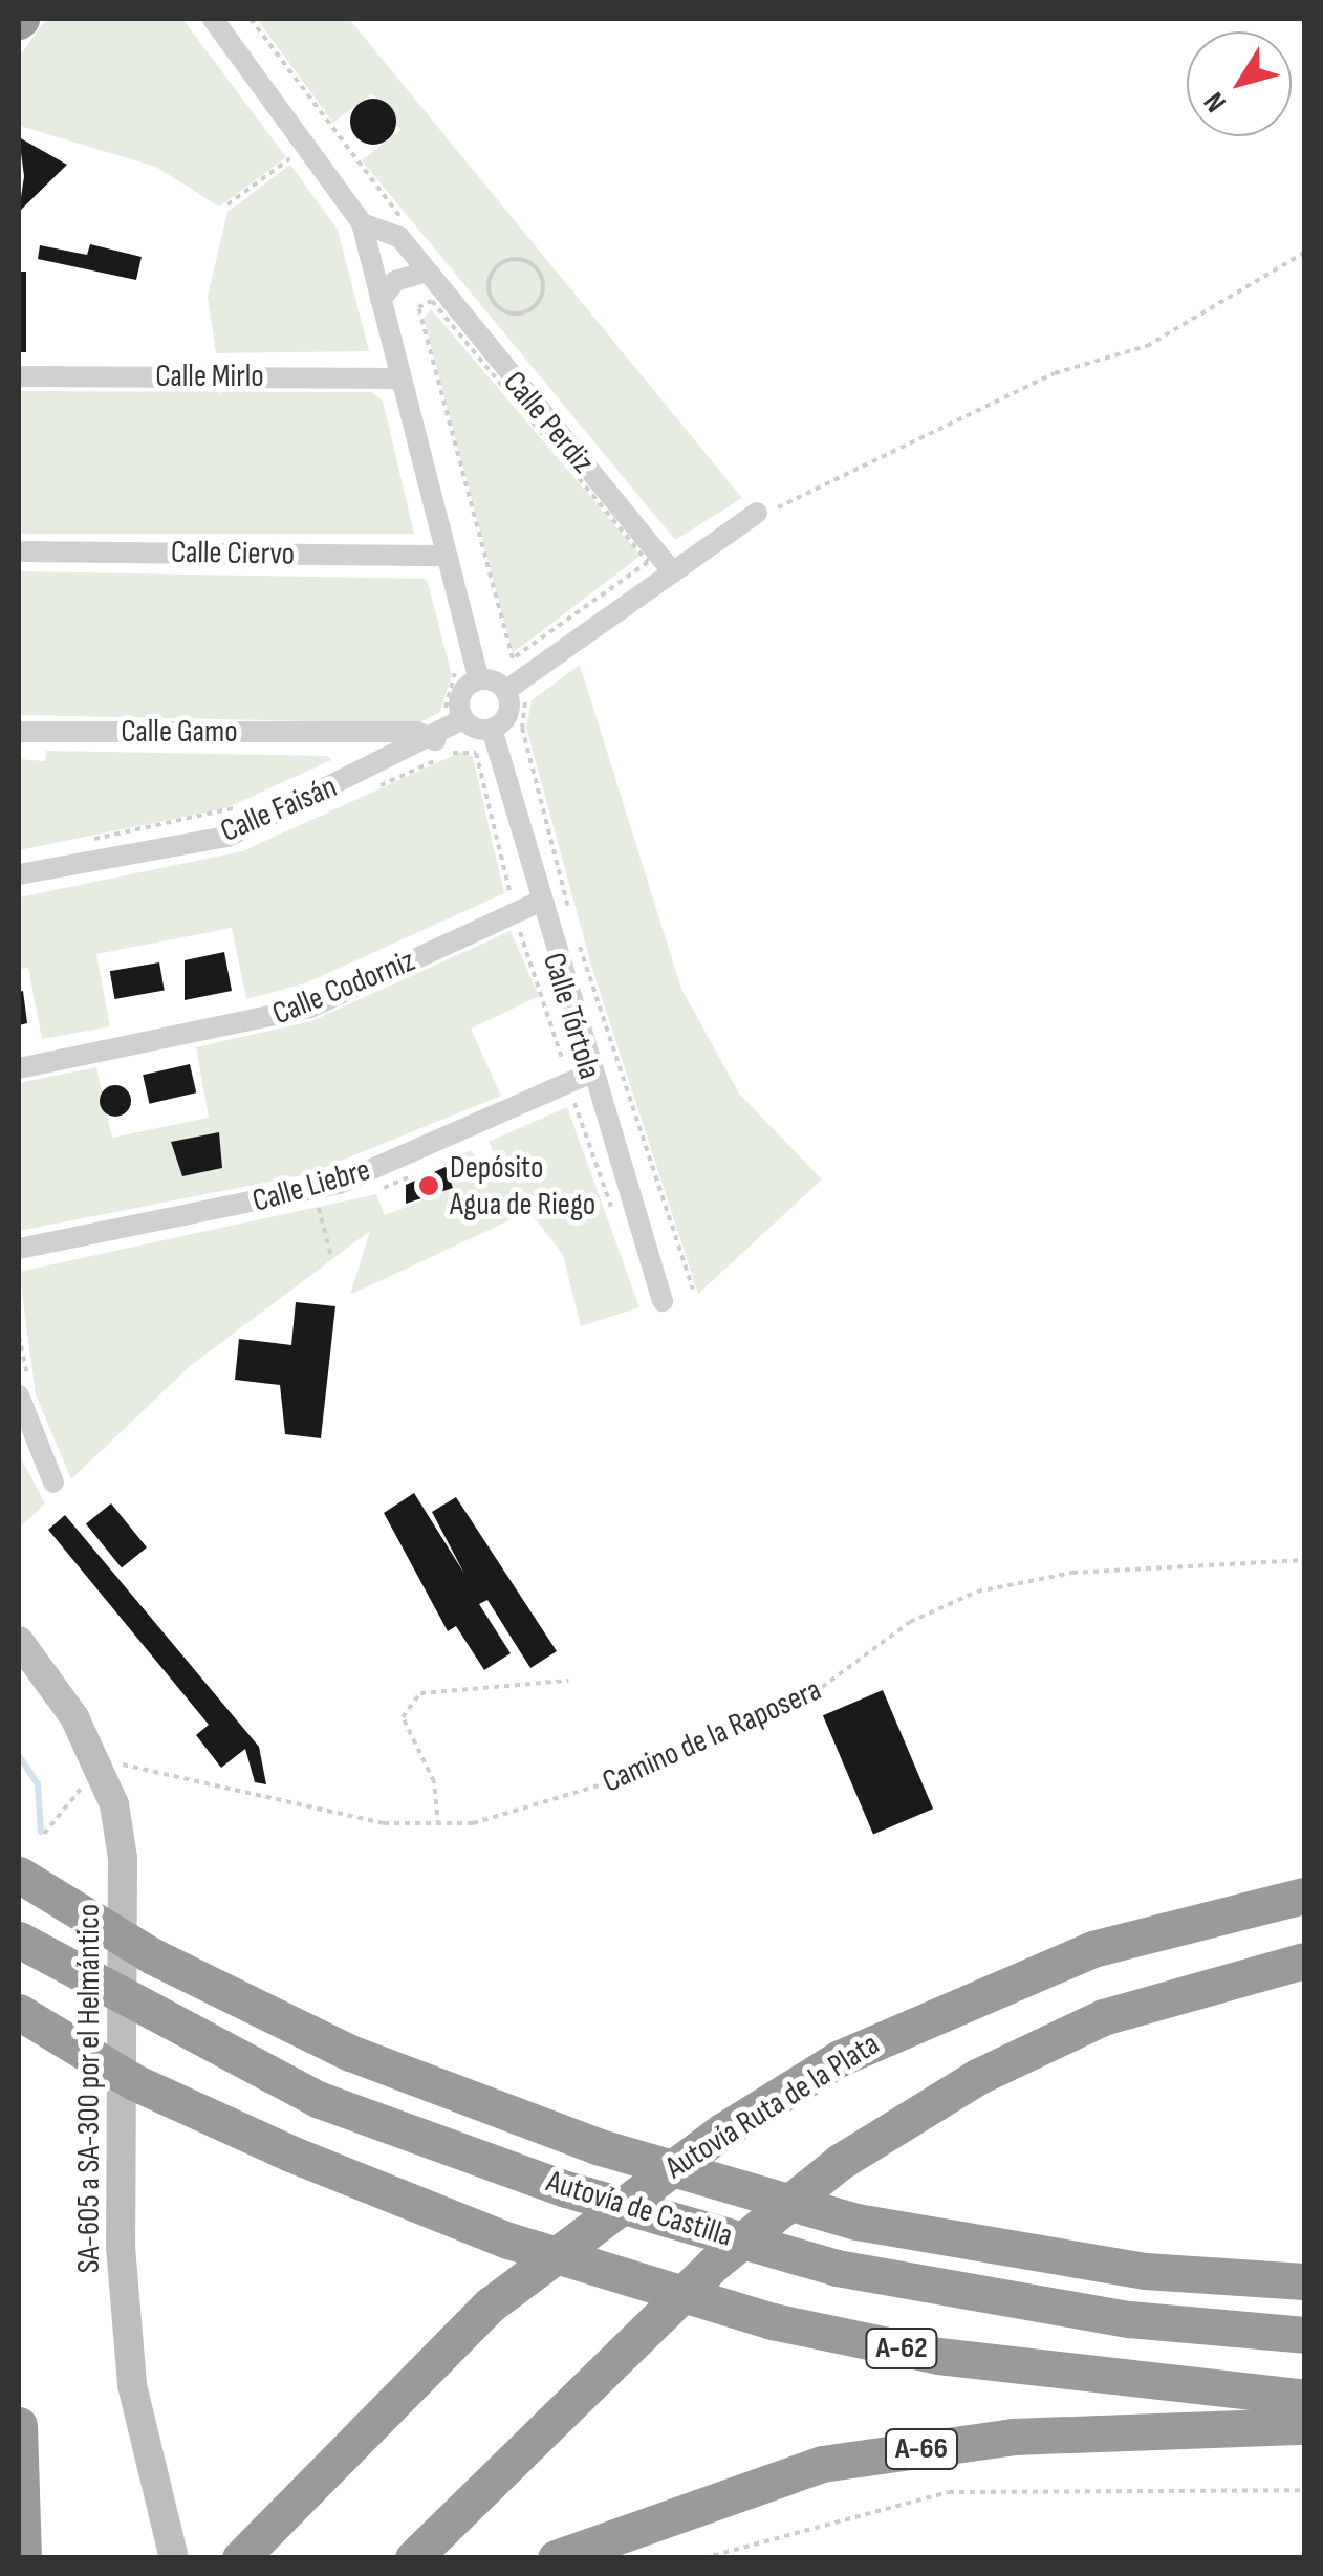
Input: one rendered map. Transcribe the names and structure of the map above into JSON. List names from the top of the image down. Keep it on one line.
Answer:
{"streets":{"highway":["Autovía Ruta de la Plata","Autovía de Castilla","A-62","A-66"],"street":["Calle Mirlo","Calle Perdiz","Calle Ciervo","Calle Gamo","Calle Faisán","Calle Codorniz","Calle Tórtola","Calle Liebre","SA-605 a SA-300 por el Helmántico"],"path":["Camino de la Raposera"]},"crossings":[["Calle Gamo","Calle Faisán"],["Calle Faisán","Calle Tórtola"],["Calle Codorniz","Calle Tórtola"],["Calle Tórtola","Calle Liebre"],["Camino de la Raposera","SA-605 a SA-300 por el Helmántico"]],"places":["Depósito Agua de Riego"],"north":"bottom left"}
